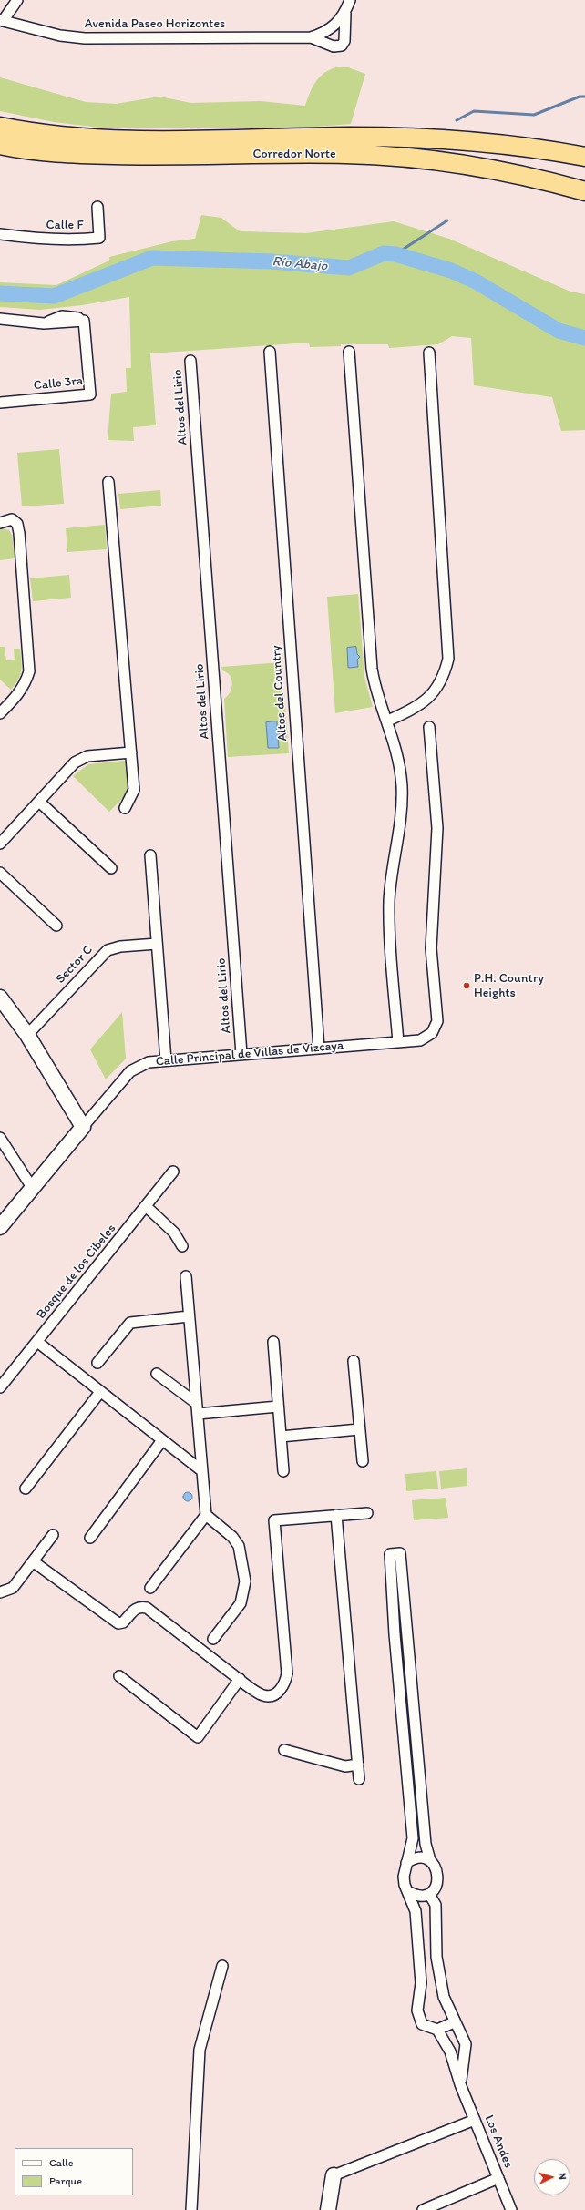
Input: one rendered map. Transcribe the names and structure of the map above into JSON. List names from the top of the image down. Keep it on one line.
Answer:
{"streets":{"highway":["Corredor Norte"],"street":["Avenida Paseo Horizontes","Calle F","Calle 3ra","Altos del Lirio","Altos del Country","Sector C","Calle Principal de Villas de Vizcaya","Bosque de los Cibeles","Los Andes"]},"crossings":[["Altos del Lirio","Calle Principal de Villas de Vizcaya"],["Altos del Country","Calle Principal de Villas de Vizcaya"]],"water":["Río Abajo"],"places":["P.H. Country Heights"],"legend":["Calle","Parque"],"north":"right"}
